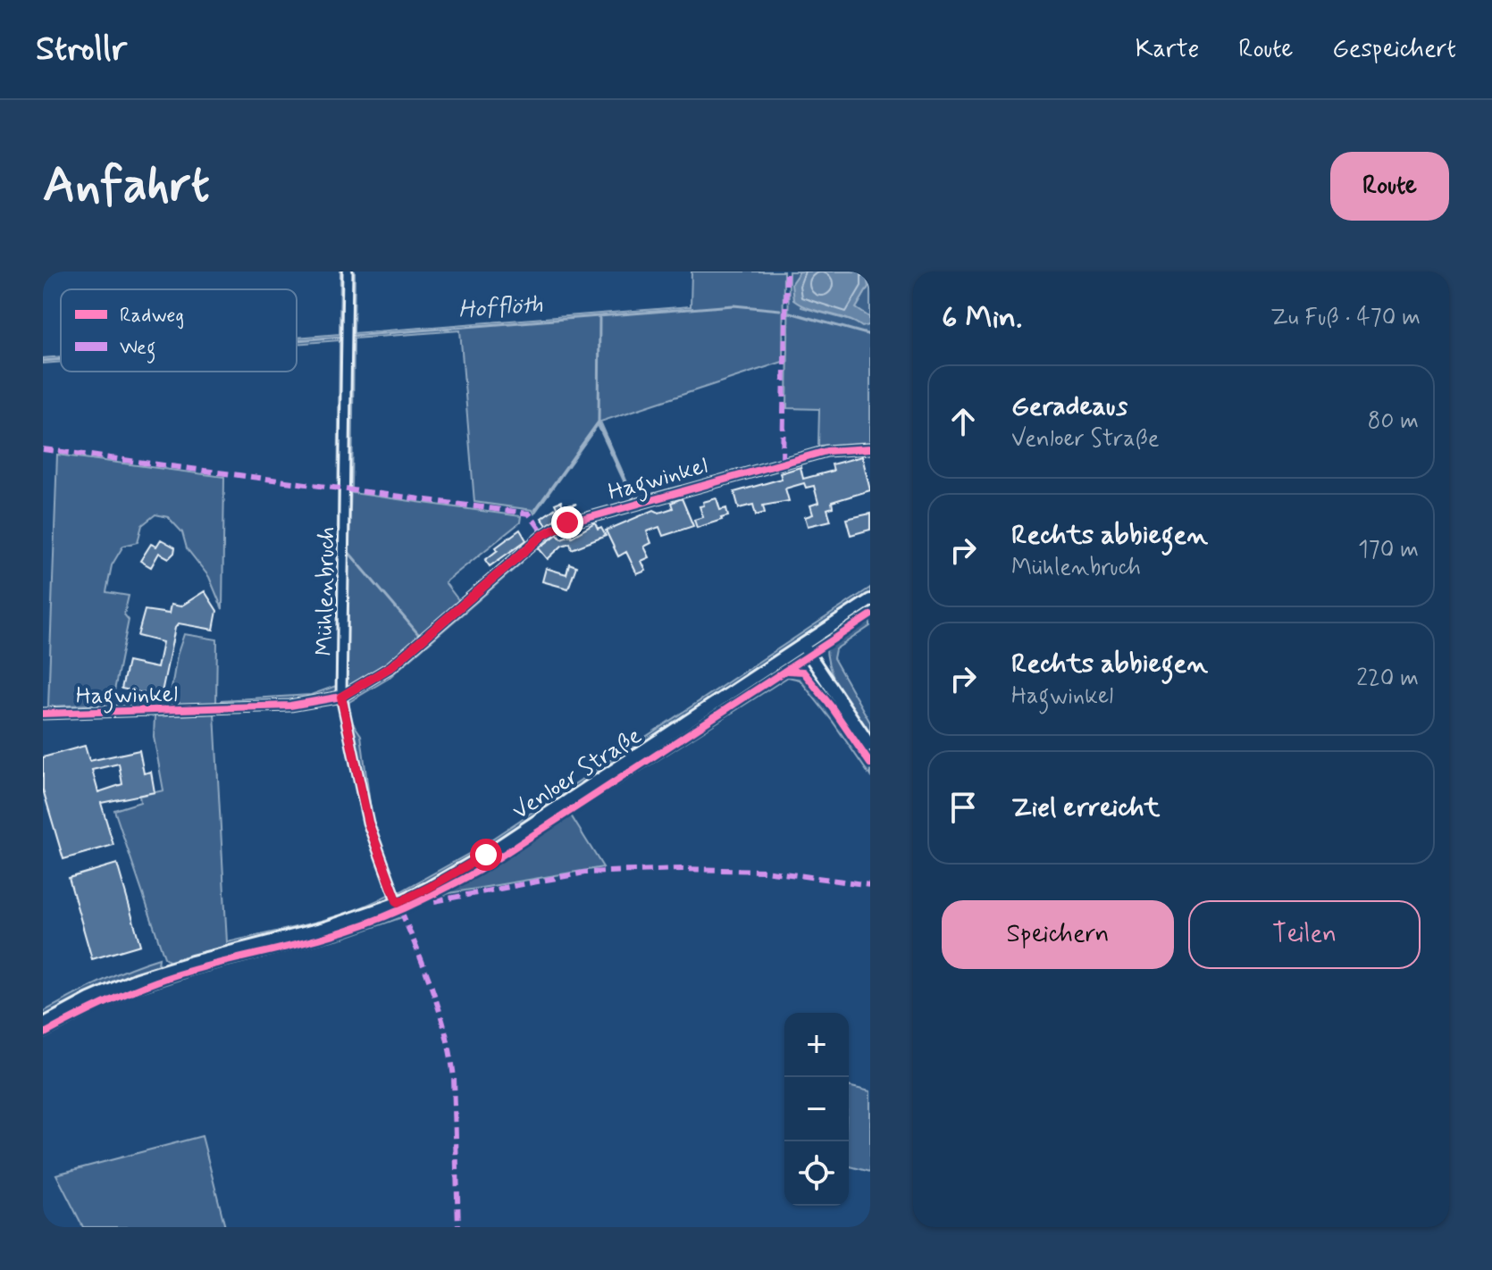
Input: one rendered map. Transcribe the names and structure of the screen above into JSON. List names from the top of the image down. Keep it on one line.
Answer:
{"streets":{"main road":["Venloer Straße"],"street":["Hagwinkel","Mühlenbruch"]},"crossings":[["Hagwinkel","Mühlenbruch"],["Mühlenbruch","Venloer Straße"]],"water":["Hofflöth"],"legend":["Radweg","Weg"],"page":{"header":"Strollr","nav":["Karte","Route","Gespeichert"],"buttons":["Route",["Speichern","Teilen"]],"title":"Anfahrt","heading":["6 Min.","Zu Fuß · 470 m"],"list":[["Geradeaus","Venloer Straße","80 m"],["Rechts abbiegen","Mühlenbruch","170 m"],["Rechts abbiegen","Hagwinkel","220 m"],"Ziel erreicht"],"map_buttons":["+","−"]}}
